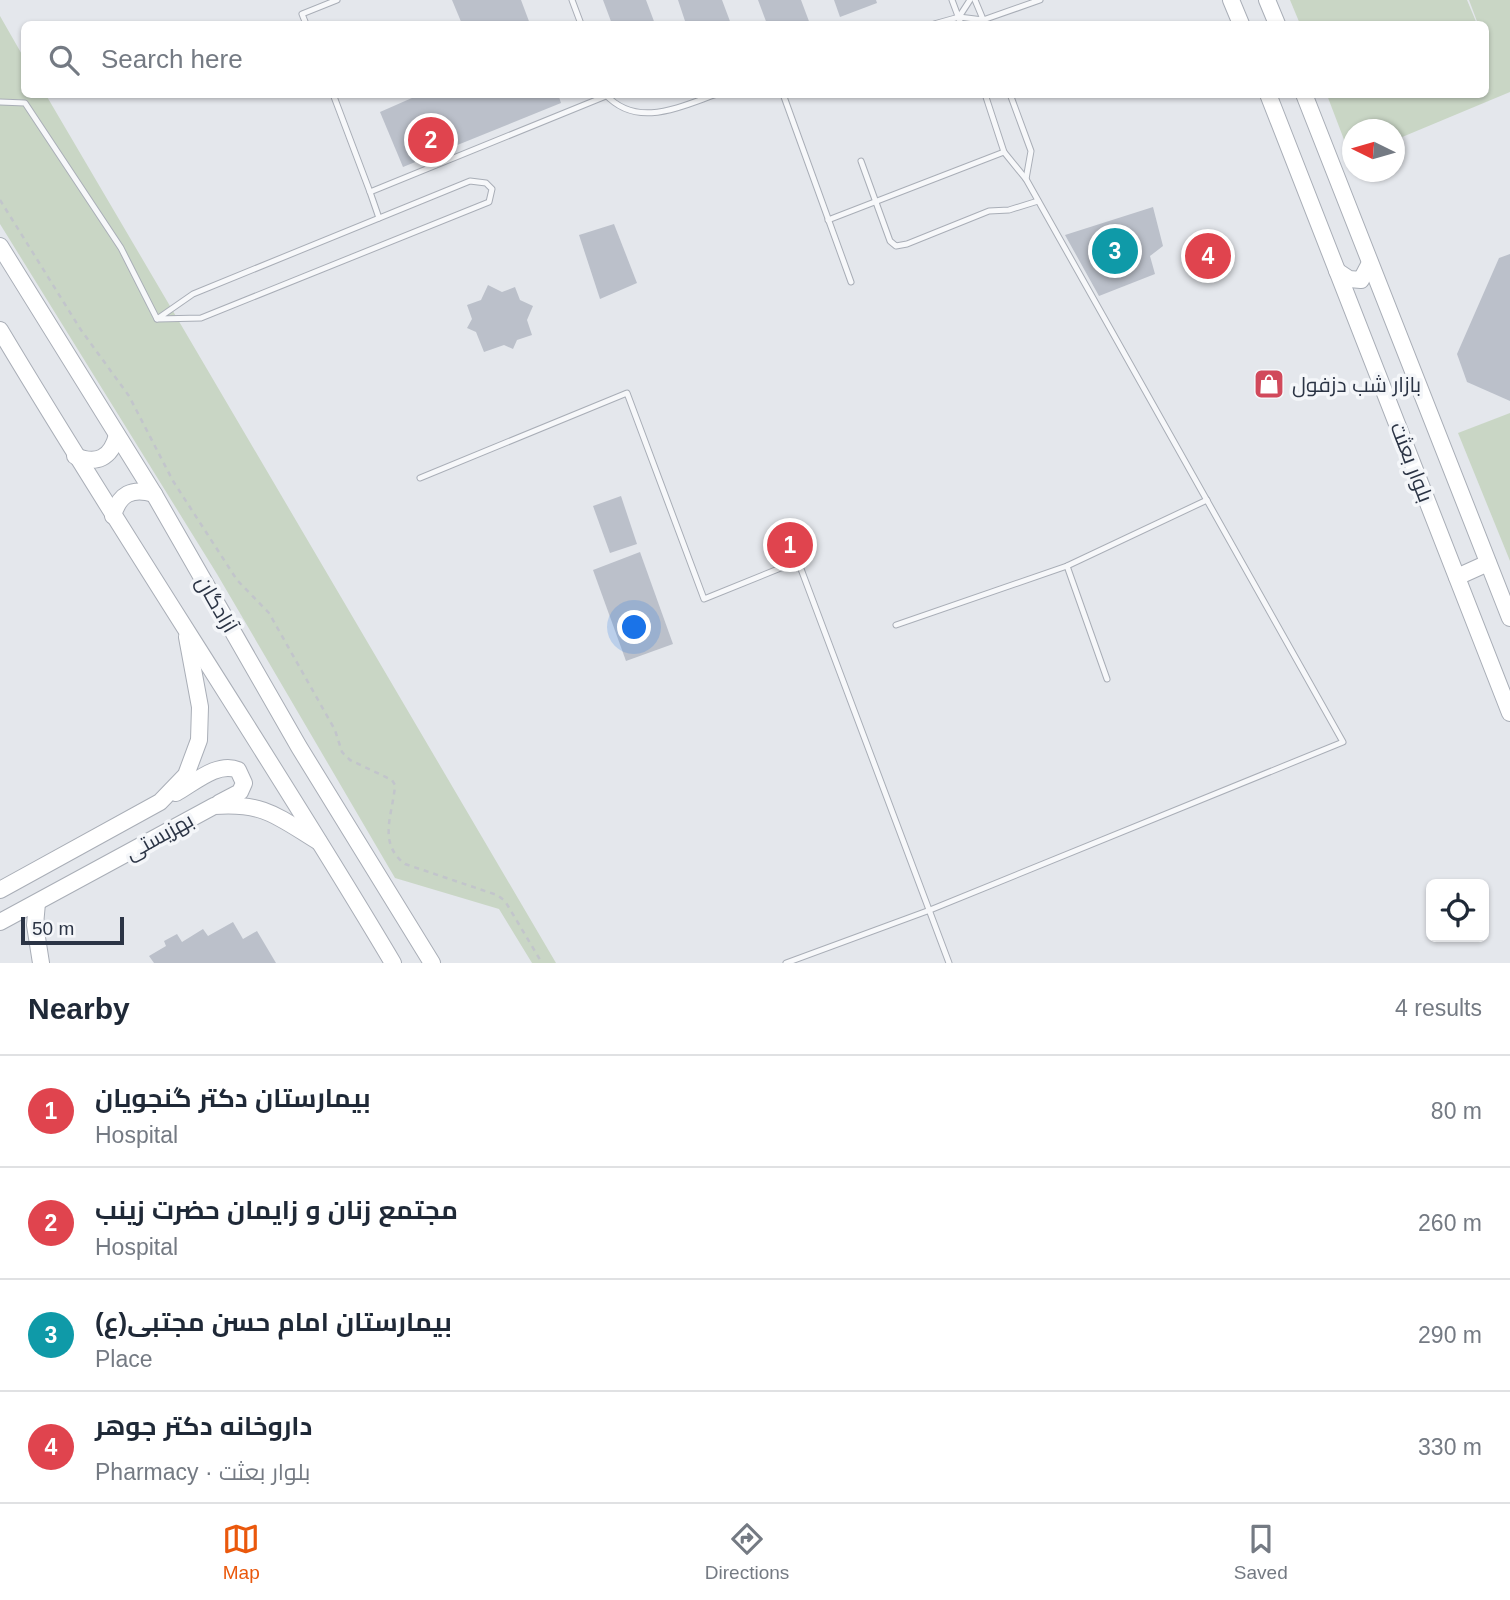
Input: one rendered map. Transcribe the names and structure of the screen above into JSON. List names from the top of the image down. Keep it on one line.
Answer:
{"streets":{"main road":["بلوار بعثت","آزادگان","بهزیستی"]},"crossings":[["آزادگان","بهزیستی"]],"places":{"shop":["بازار شب دزفول"]},"scale_bar":"50 m","north":"left","page":{"search":"Search here","pins":["2","3","4","1"],"scale":"50 m","heading":["Nearby","4 results"],"list":[{"mark":"1","name":"بیمارستان دکتر گنجویان","note":"Hospital","value":"80 m"},{"mark":"2","name":"مجتمع زنان و زایمان حضرت زینب","note":"Hospital","value":"260 m"},{"mark":"3","name":"بیمارستان امام حسن مجتبی(ع)","note":"Place","value":"290 m"},{"mark":"4","name":"داروخانه دکتر جوهر","note":"Pharmacy · بلوار بعثت","value":"330 m"}],"nav":["Map","Directions","Saved"]}}
